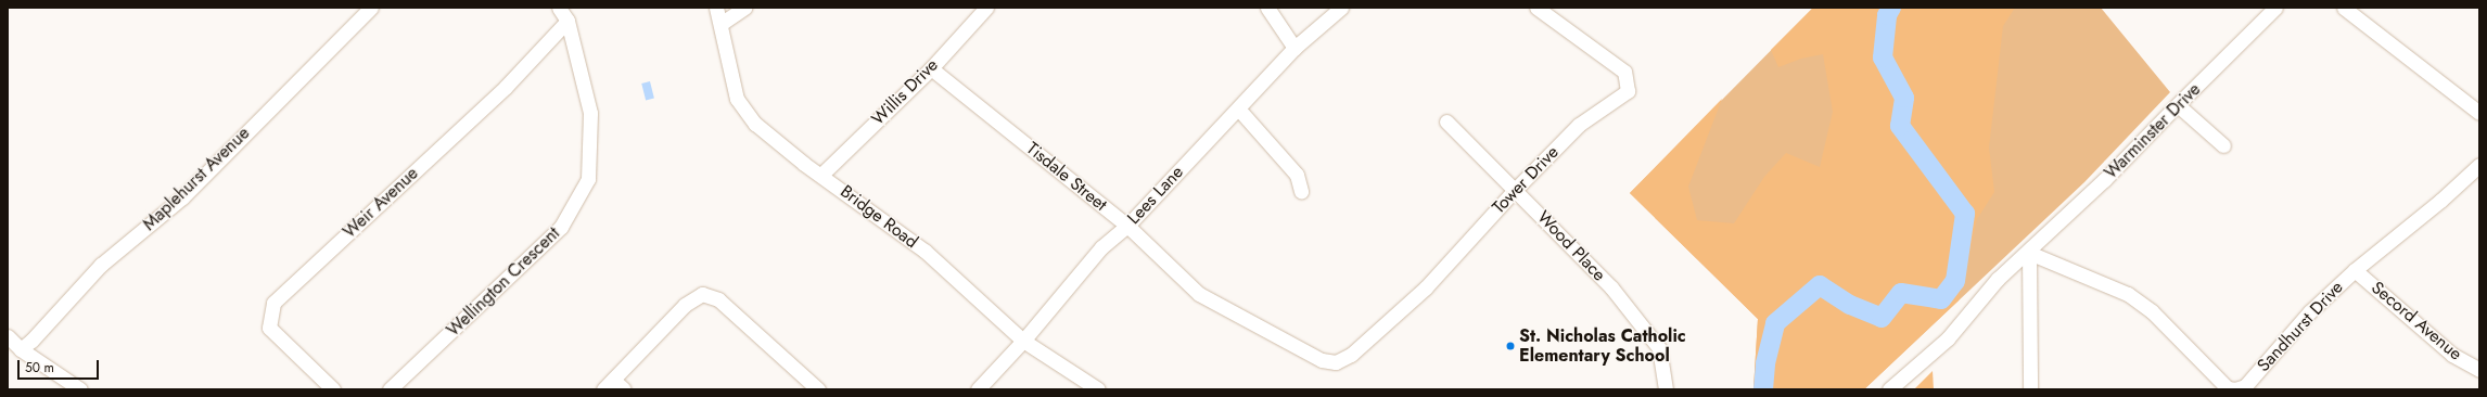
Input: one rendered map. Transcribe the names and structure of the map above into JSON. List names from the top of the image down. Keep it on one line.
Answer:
{"streets":{"street":["Willis Drive","Warminster Drive","Tisdale Street","Maplehurst Avenue","Tower Drive","Lees Lane","Weir Avenue","Bridge Road","Wood Place","Wellington Crescent","Secord Avenue","Sandhurst Drive"]},"crossings":[["Willis Drive","Tisdale Street"],["Willis Drive","Bridge Road"],["Warminster Drive","Sandhurst Drive"],["Tisdale Street","Tower Drive"],["Tisdale Street","Lees Lane"],["Tower Drive","Wood Place"],["Lees Lane","Bridge Road"],["Weir Avenue","Wellington Crescent"],["Secord Avenue","Sandhurst Drive"]],"places":["St. Nicholas Catholic Elementary School"],"scale_bar":"50 m"}
